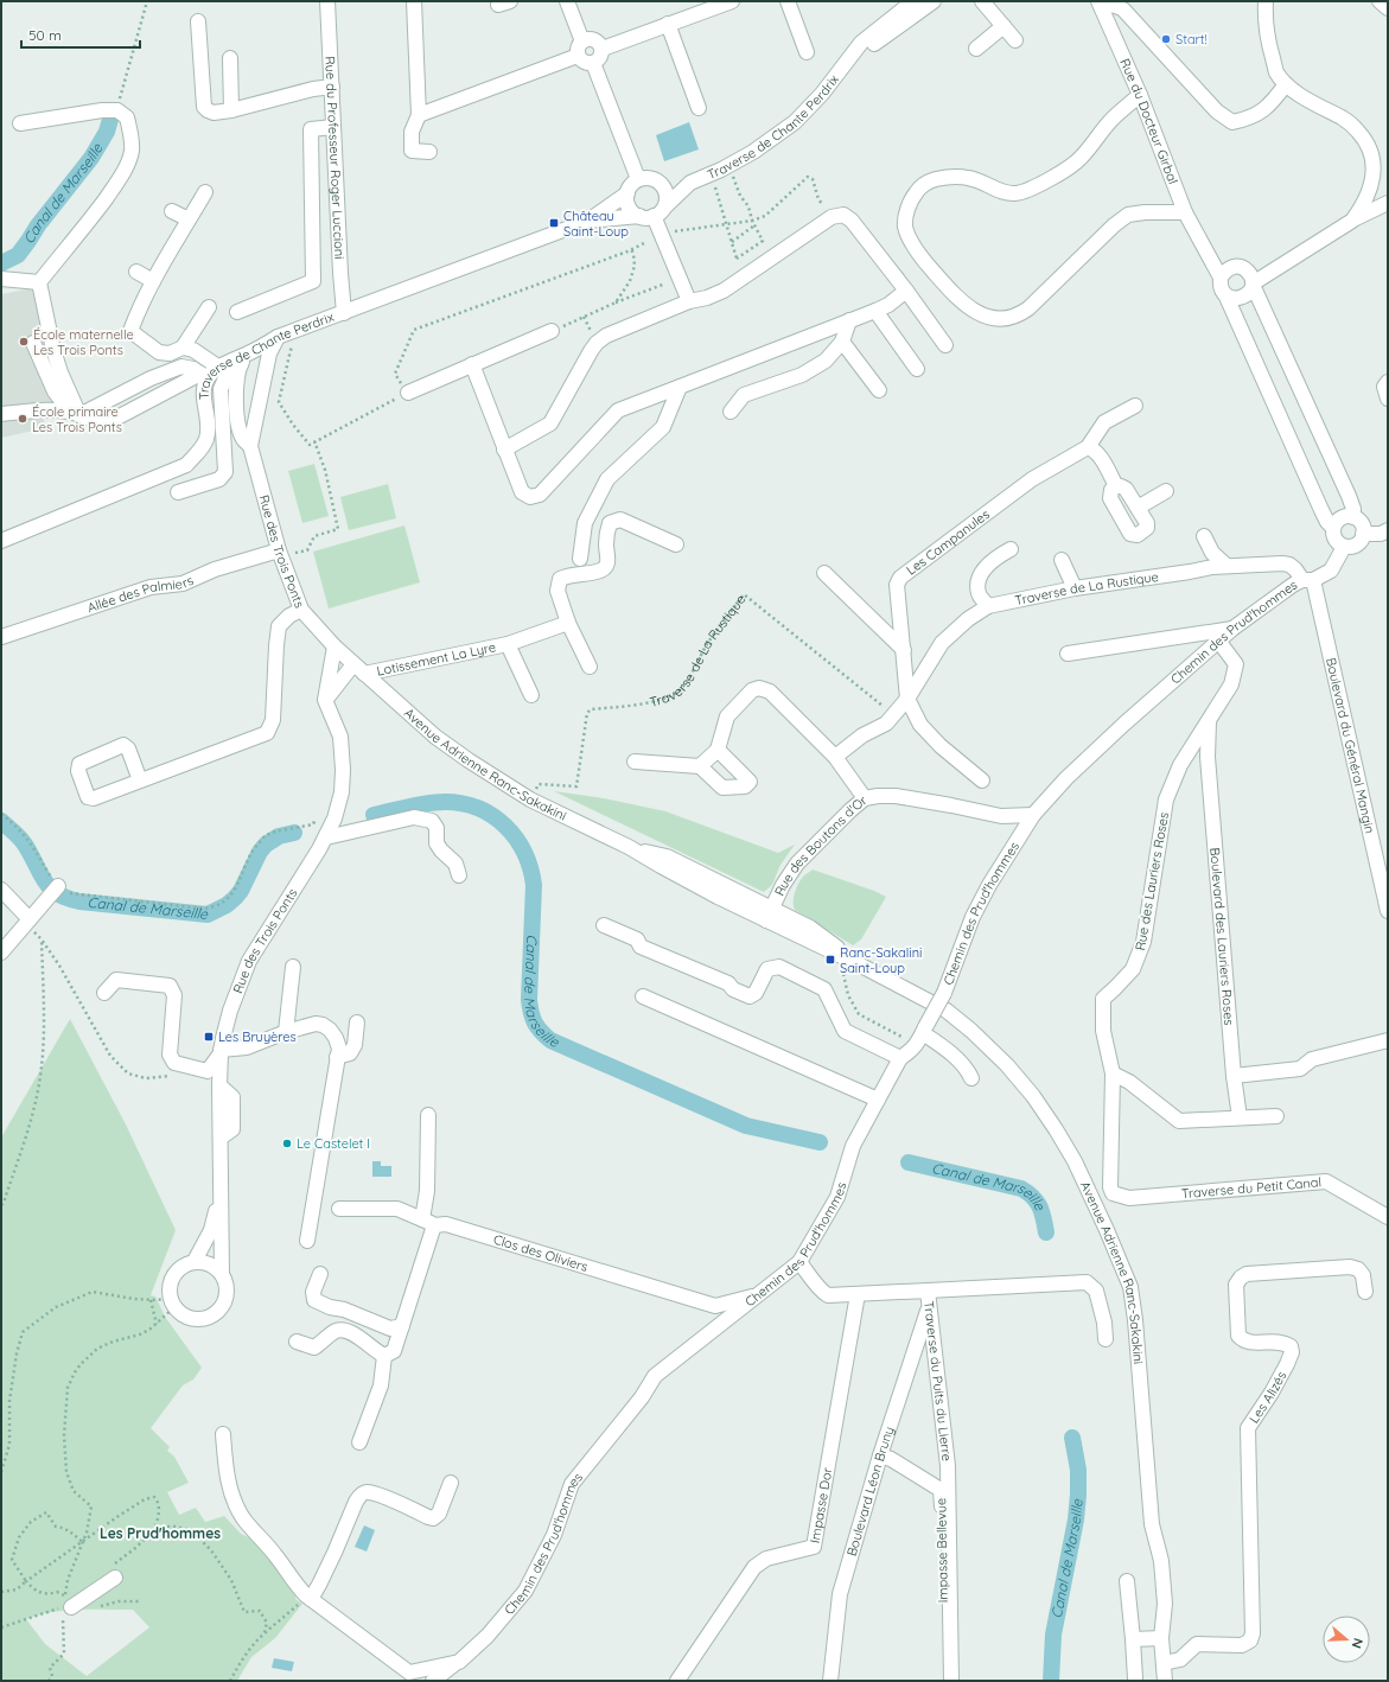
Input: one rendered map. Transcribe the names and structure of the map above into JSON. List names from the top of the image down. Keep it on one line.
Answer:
{"streets":{"street":["Rue du Docteur Girbal","Traverse de Chante Perdrix","Rue du Professeur Roger Luccioni","Les Campanules","Rue des Trois Ponts","Traverse de La Rustique","Allée des Palmiers","Chemin des Prud'hommes","Lotissement La Lyre","Boulevard du Général Mangin","Avenue Adrienne Ranc-Sakakini","Rue des Boutons d'Or","Rue des Lauriers Roses","Boulevard des Lauriers Roses","Traverse du Petit Canal","Clos des Oliviers","Traverse du Puits du Lierre","Les Alizés","Boulevard Léon Bruny","Impasse Dor","Impasse Bellevue"]},"crossings":[["Rue du Docteur Girbal","Chemin des Prud'hommes"],["Traverse de Chante Perdrix","Rue du Professeur Roger Luccioni"],["Traverse de Chante Perdrix","Rue des Trois Ponts"],["Rue des Trois Ponts","Allée des Palmiers"],["Rue des Trois Ponts","Lotissement La Lyre"],["Rue des Trois Ponts","Avenue Adrienne Ranc-Sakakini"],["Traverse de La Rustique","Chemin des Prud'hommes"],["Traverse de La Rustique","Boulevard du Général Mangin"],["Traverse de La Rustique","Avenue Adrienne Ranc-Sakakini"],["Chemin des Prud'hommes","Boulevard du Général Mangin"],["Chemin des Prud'hommes","Rue des Boutons d'Or"],["Chemin des Prud'hommes","Rue des Lauriers Roses"],["Chemin des Prud'hommes","Clos des Oliviers"],["Chemin des Prud'hommes","Traverse du Puits du Lierre"],["Lotissement La Lyre","Avenue Adrienne Ranc-Sakakini"],["Avenue Adrienne Ranc-Sakakini","Rue des Boutons d'Or"],["Avenue Adrienne Ranc-Sakakini","Les Alizés"],["Rue des Lauriers Roses","Boulevard des Lauriers Roses"],["Rue des Lauriers Roses","Traverse du Petit Canal"],["Traverse du Puits du Lierre","Boulevard Léon Bruny"],["Traverse du Puits du Lierre","Impasse Dor"],["Boulevard Léon Bruny","Impasse Bellevue"]],"districts":["Les Prud'hommes"],"water":["Canal de Marseille"],"places":{"other":["Start!","École maternelle Les Trois Ponts","École primaire Les Trois Ponts","Le Castelet I"],"transit":["Château Saint-Loup","Ranc-Sakalini Saint-Loup","Les Bruyères"]},"scale_bar":"50 m","north":"right"}
